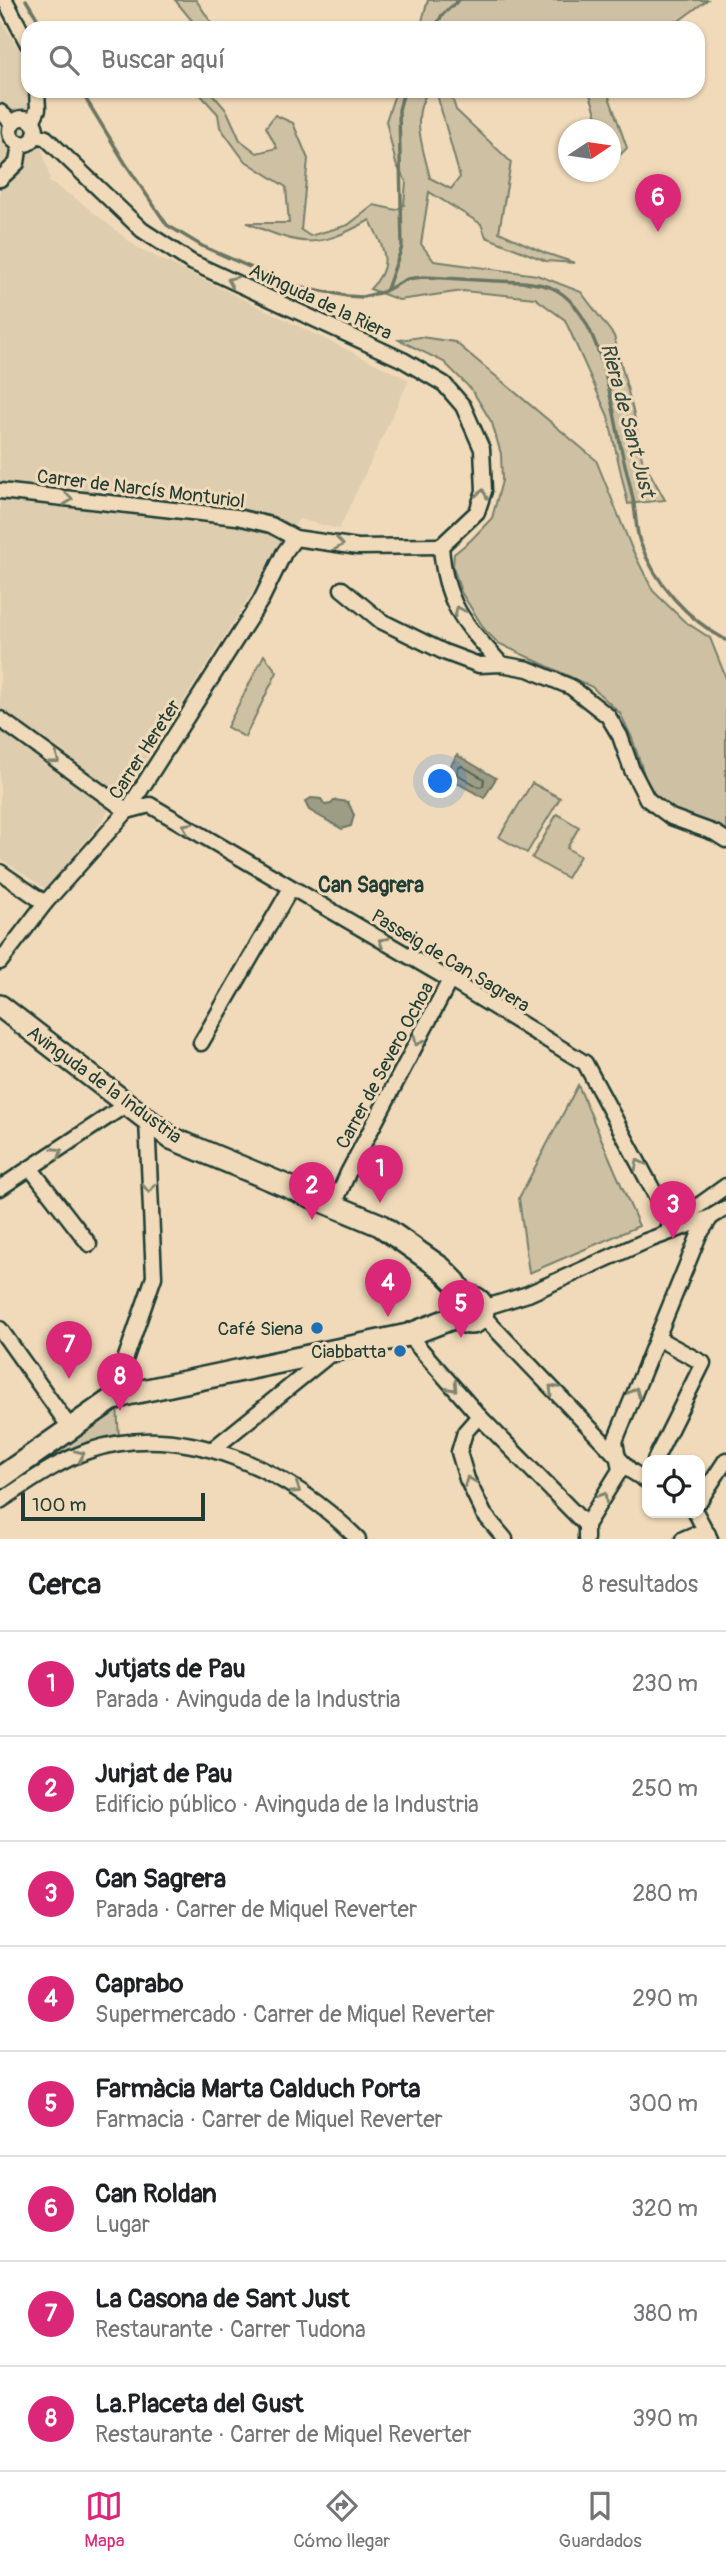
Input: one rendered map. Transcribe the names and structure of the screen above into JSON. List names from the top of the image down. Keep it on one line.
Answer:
{"streets":{"street":["Avinguda de la Riera","Carrer de Narcís Monturiol","Carrer Hereter","Passeig de Can Sagrera","Carrer de Severo Ochoa","Avinguda de la Industria"]},"crossings":[["Avinguda de la Riera","Carrer de Narcís Monturiol"],["Carrer de Narcís Monturiol","Carrer Hereter"],["Carrer Hereter","Passeig de Can Sagrera"],["Passeig de Can Sagrera","Carrer de Severo Ochoa"],["Carrer de Severo Ochoa","Avinguda de la Industria"]],"one_way":["Avinguda de la Riera","Carrer de Narcís Monturiol","Passeig de Can Sagrera","Carrer de Severo Ochoa"],"districts":["Can Sagrera"],"water":["Riera de Sant Just"],"places":["Café Siena","Ciabbatta"],"scale_bar":"100 m","north":"right","page":{"search":"Buscar aquí","pins":["6","1","2","3","4","5","7","8"],"scale":"100 m","heading":["Cerca","8 resultados"],"list":[{"mark":"1","name":"Jutjats de Pau","note":"Parada · Avinguda de la Industria","value":"230 m"},{"mark":"2","name":"Jurjat de Pau","note":"Edificio público · Avinguda de la Industria","value":"250 m"},{"mark":"3","name":"Can Sagrera","note":"Parada · Carrer de Miquel Reverter","value":"280 m"},{"mark":"4","name":"Caprabo","note":"Supermercado · Carrer de Miquel Reverter","value":"290 m"},{"mark":"5","name":"Farmàcia Marta Calduch Porta","note":"Farmacia · Carrer de Miquel Reverter","value":"300 m"},{"mark":"6","name":"Can Roldan","note":"Lugar","value":"320 m"},{"mark":"7","name":"La Casona de Sant Just","note":"Restaurante · Carrer Tudona","value":"380 m"},{"mark":"8","name":"La.Placeta del Gust","note":"Restaurante · Carrer de Miquel Reverter","value":"390 m"}],"nav":["Mapa","Cómo llegar","Guardados"]}}
